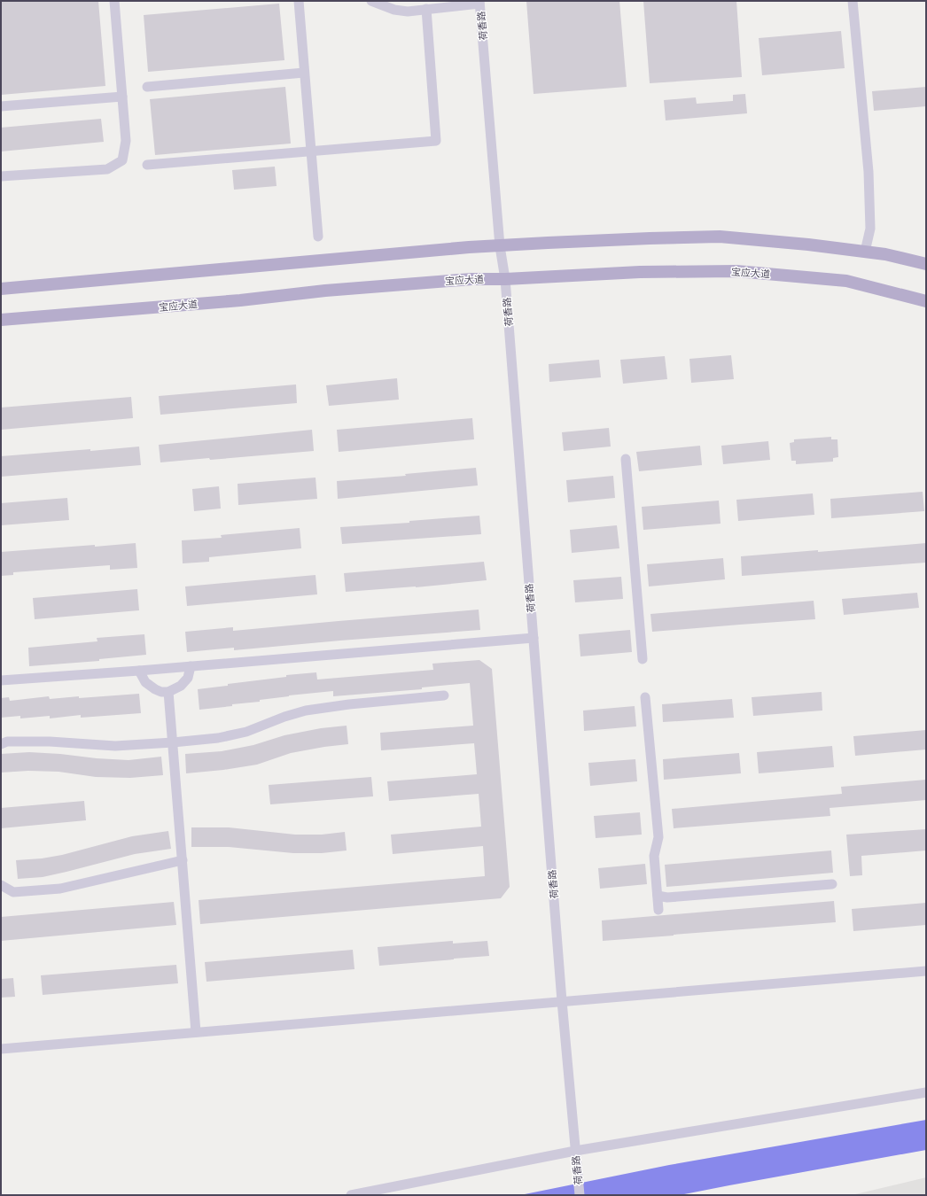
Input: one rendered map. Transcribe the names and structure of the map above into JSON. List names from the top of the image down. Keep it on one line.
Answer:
{"streets":{"main road":["宝应大道"],"street":["荷香路"]},"crossings":[["荷香路","宝应大道"]]}
